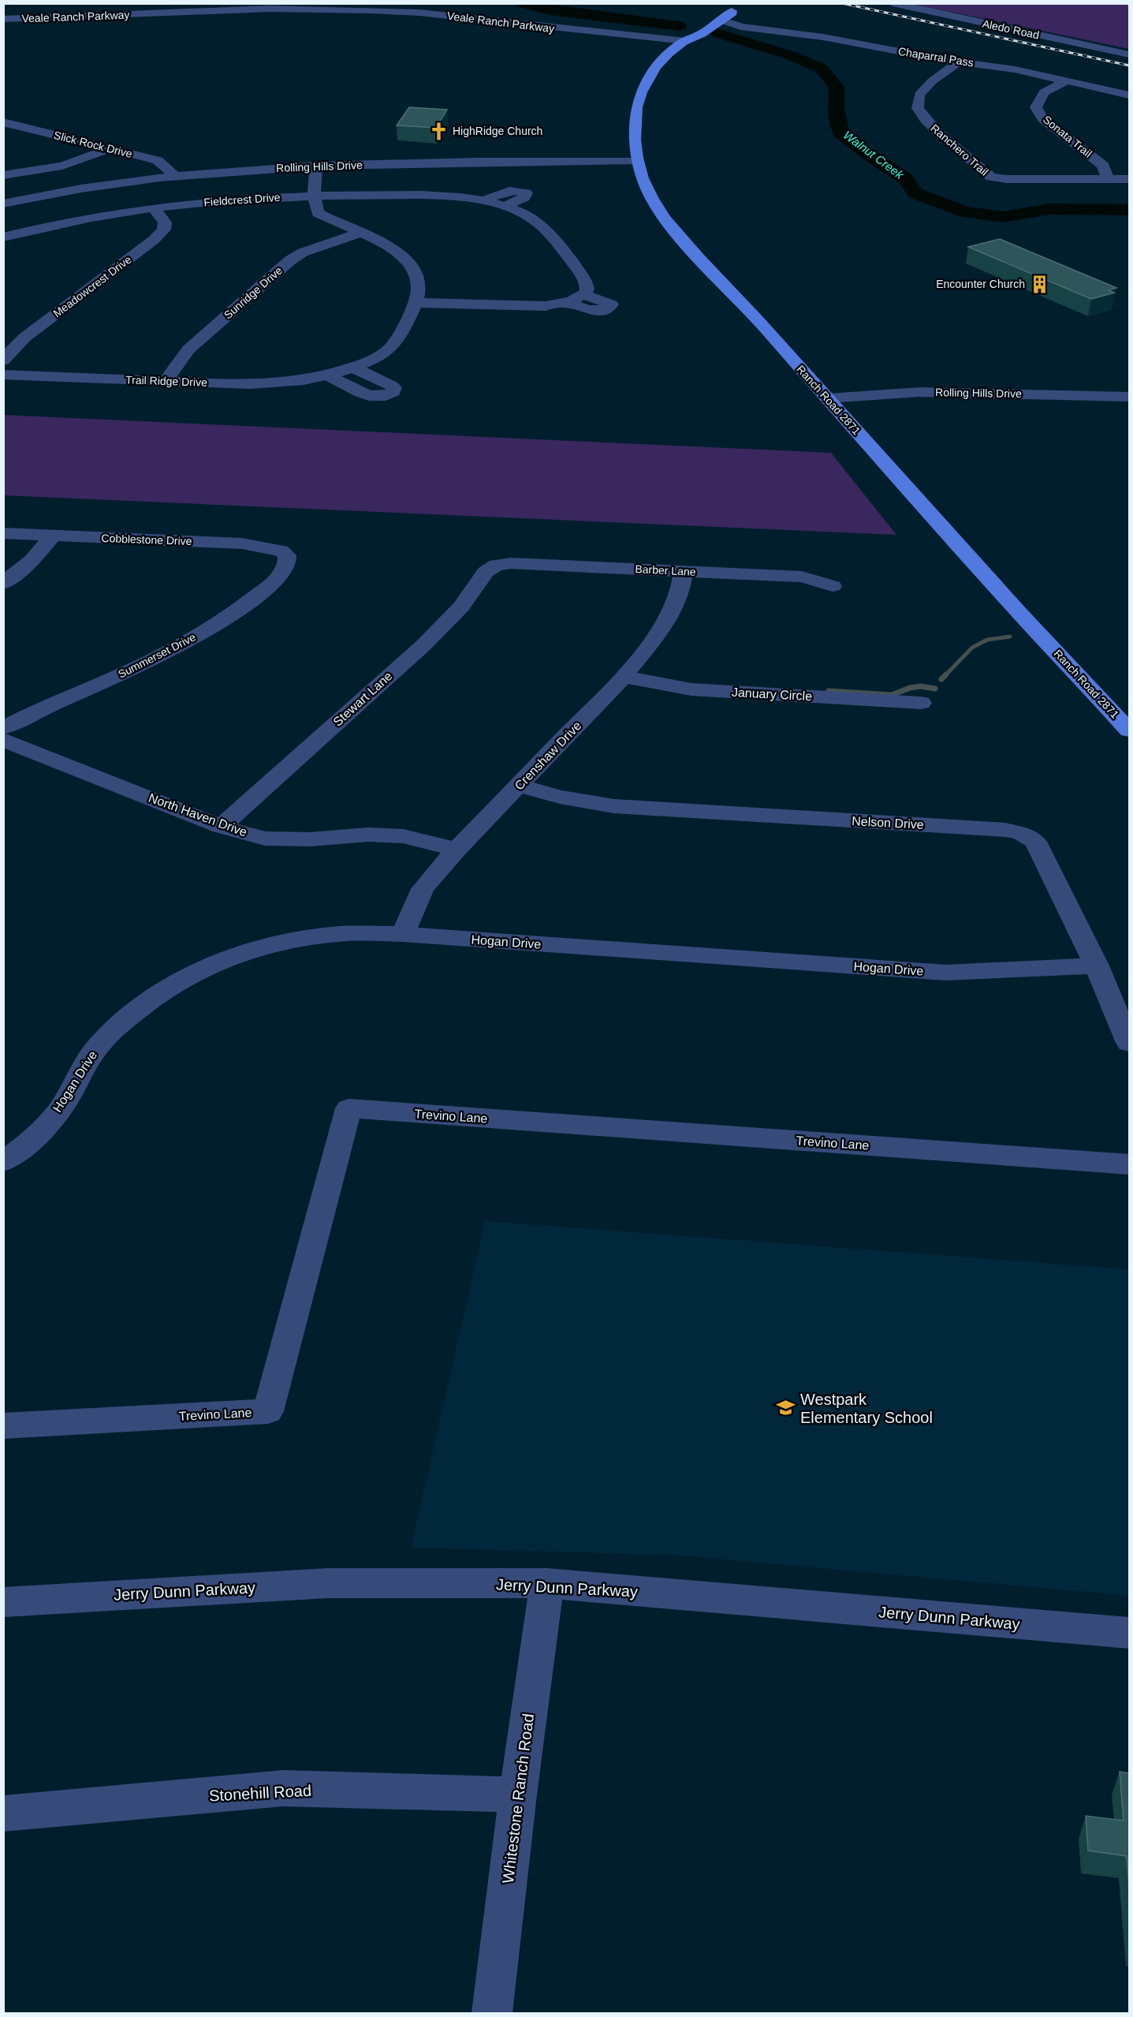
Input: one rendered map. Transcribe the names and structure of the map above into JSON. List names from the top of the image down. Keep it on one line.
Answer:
{"streets":{"main road":["Ranch Road 2871"],"street":["Veale Ranch Parkway","Aledo Road","Chaparral Pass","Sonata Trail","Slick Rock Drive","Ranchero Trail","Rolling Hills Drive","Fieldcrest Drive","Meadowcrest Drive","Sunridge Drive","Trail Ridge Drive","Cobblestone Drive","Barber Lane","Summerset Drive","January Circle","Stewart Lane","Crenshaw Drive","North Haven Drive","Nelson Drive","Hogan Drive","Trevino Lane","Jerry Dunn Parkway","Stonehill Road","Whitestone Ranch Road"]},"crossings":[["Veale Ranch Parkway","Ranch Road 2871"],["Chaparral Pass","Sonata Trail"],["Chaparral Pass","Ranchero Trail"],["Chaparral Pass","Ranch Road 2871"],["Sonata Trail","Ranchero Trail"],["Slick Rock Drive","Rolling Hills Drive"],["Rolling Hills Drive","Fieldcrest Drive"],["Rolling Hills Drive","Ranch Road 2871"],["Fieldcrest Drive","Meadowcrest Drive"],["Fieldcrest Drive","Trail Ridge Drive"],["Sunridge Drive","Trail Ridge Drive"],["Cobblestone Drive","Summerset Drive"],["Barber Lane","Stewart Lane"],["Barber Lane","Crenshaw Drive"],["January Circle","Crenshaw Drive"],["Stewart Lane","North Haven Drive"],["Crenshaw Drive","North Haven Drive"],["Crenshaw Drive","Nelson Drive"],["Crenshaw Drive","Hogan Drive"],["Nelson Drive","Hogan Drive"],["Jerry Dunn Parkway","Whitestone Ranch Road"],["Stonehill Road","Whitestone Ranch Road"]],"water":["Walnut Creek"],"places":{"church":["HighRidge Church"],"building":["Encounter Church"],"school or university":["Westpark Elementary School"]}}
